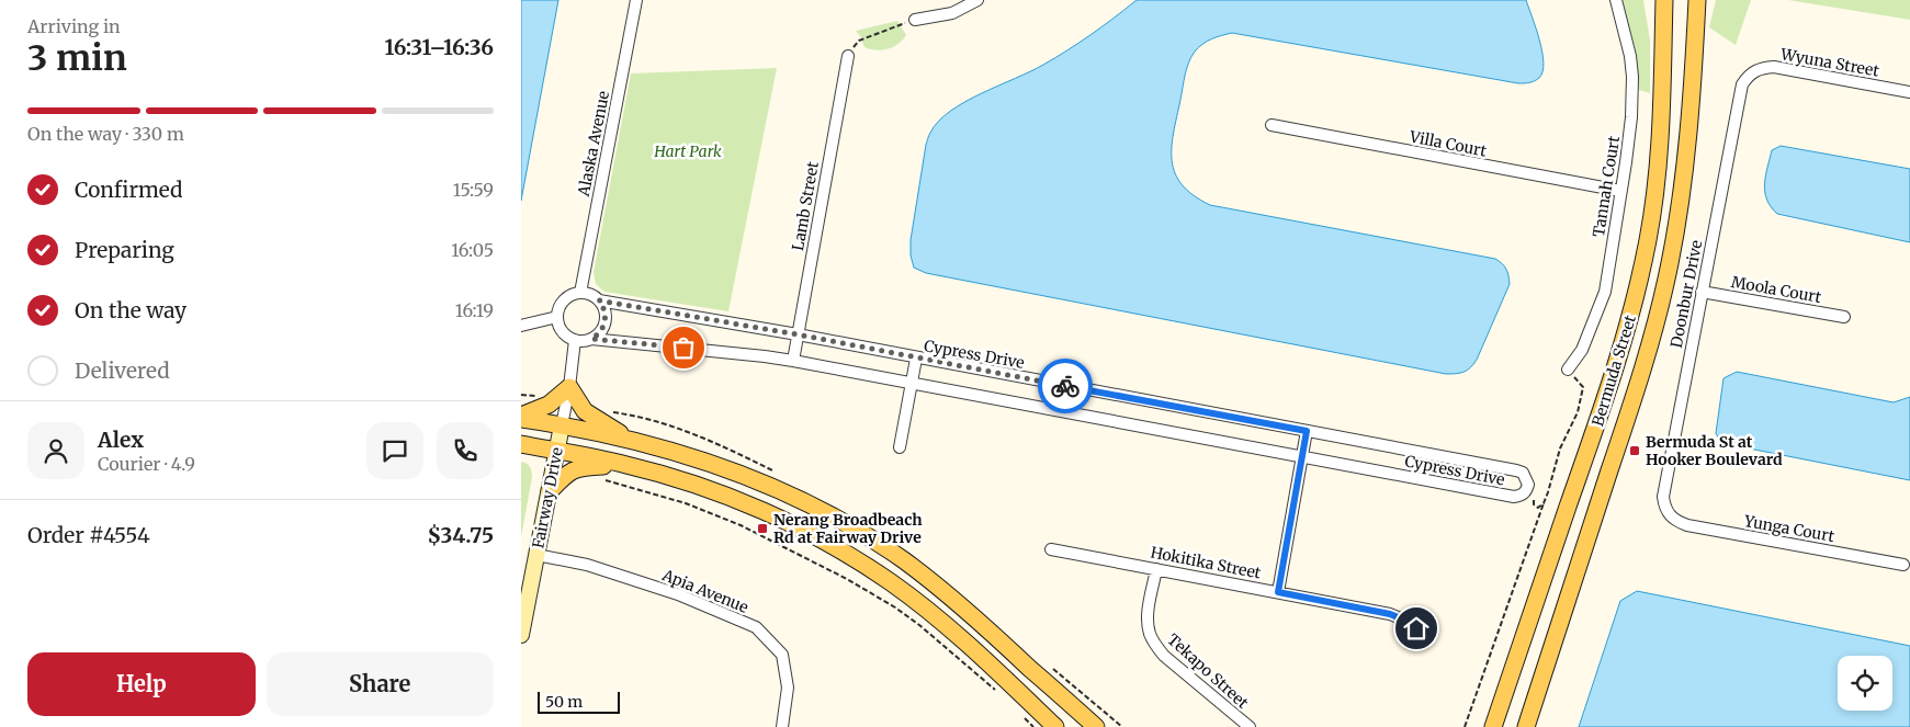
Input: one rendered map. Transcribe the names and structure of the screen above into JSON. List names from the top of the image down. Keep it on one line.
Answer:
{"streets":{"main road":["Bermuda Street"],"street":["Wyuna Street","Alaska Avenue","Villa Court","Tannah Court","Lamb Street","Moola Court","Doonbur Drive","Cypress Drive","Fairway Drive","Yunga Court","Hokitika Street","Apia Avenue","Tekapo Street"]},"crossings":[["Wyuna Street","Doonbur Drive"],["Alaska Avenue","Cypress Drive"],["Villa Court","Tannah Court"],["Lamb Street","Cypress Drive"],["Moola Court","Doonbur Drive"],["Doonbur Drive","Yunga Court"],["Fairway Drive","Apia Avenue"],["Hokitika Street","Tekapo Street"]],"parks":["Hart Park"],"places":{"transit":["Bermuda St at Hooker Boulevard","Nerang Broadbeach Rd at Fairway Drive"]},"scale_bar":"50 m","page":{"heading":["3 min","Arriving in","16:31–16:36"],"panel":["Alex","Courier · 4.9","Order #4554","$34.75"],"bar":"On the way · 330 m","list":[["Confirmed","15:59"],["Preparing","16:05"],["On the way","16:19"],"Delivered"],"buttons":["Help","Share"],"scale":"50 m"}}
